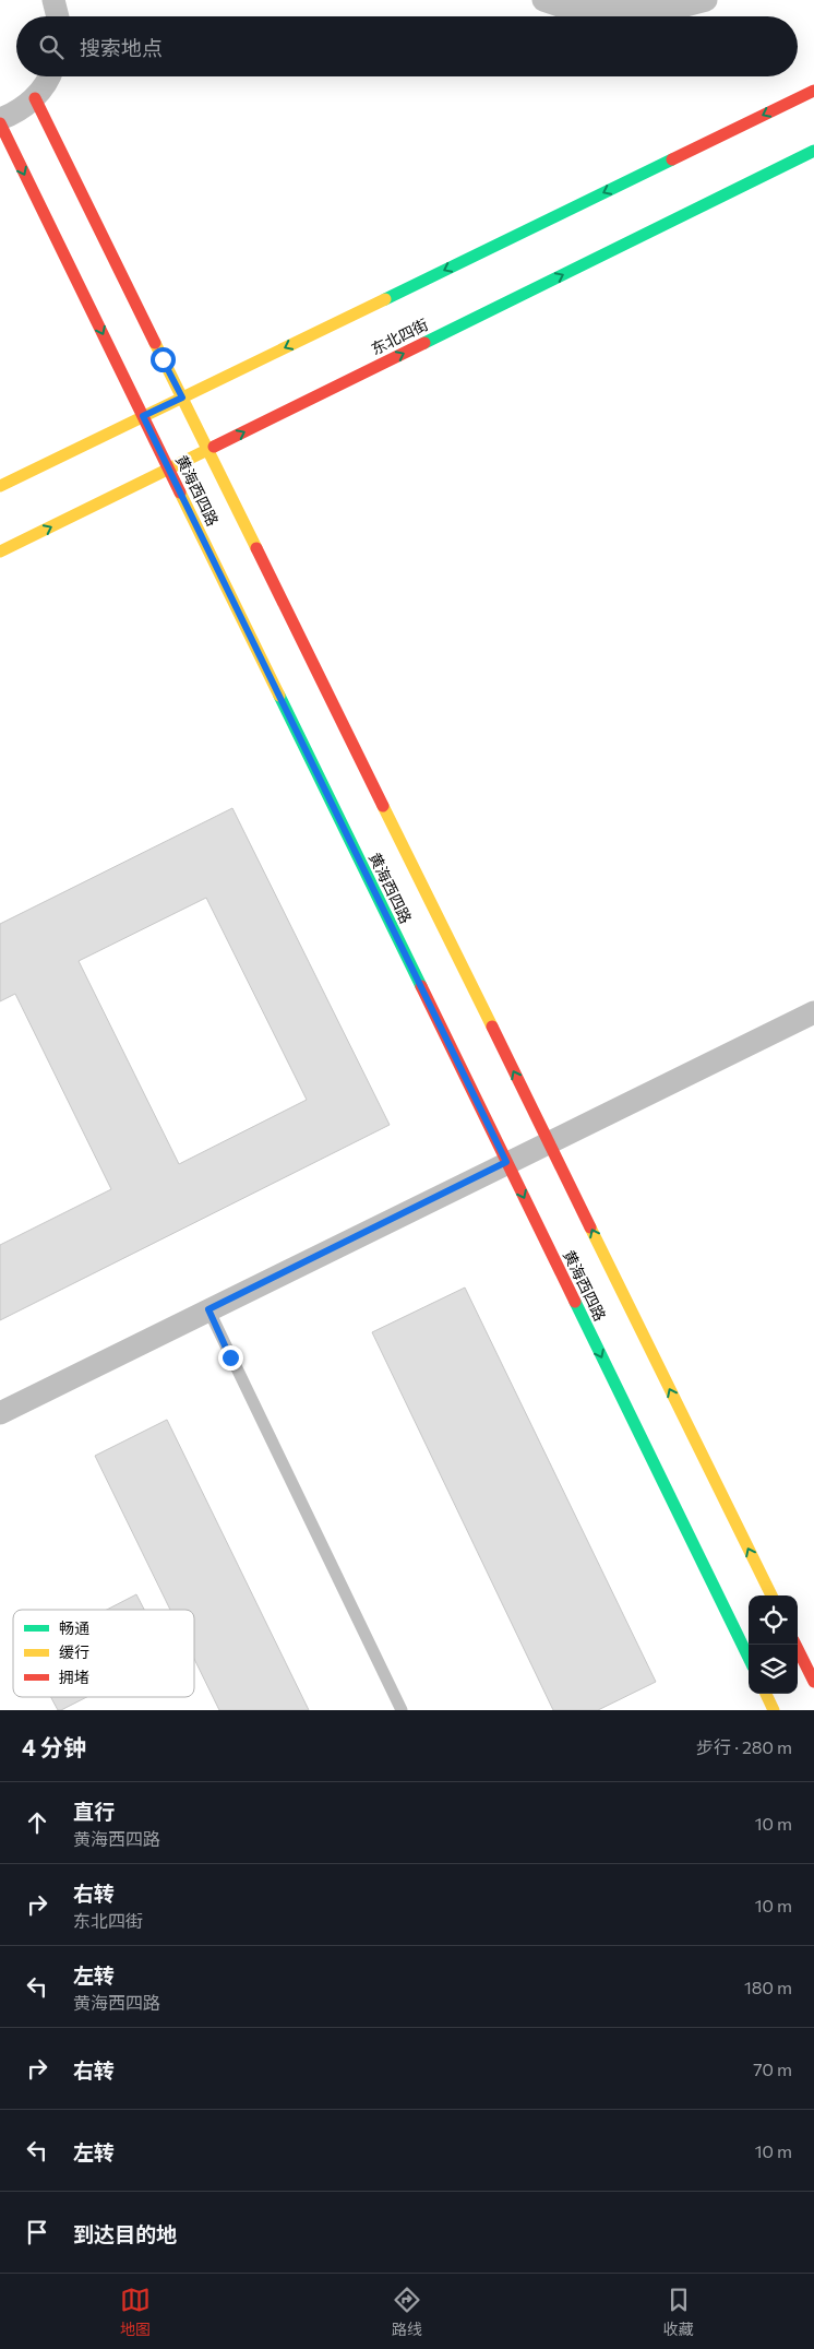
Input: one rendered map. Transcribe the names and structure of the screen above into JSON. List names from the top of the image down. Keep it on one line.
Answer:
{"streets":{"street":["东北四街","黄海西四路"]},"crossings":[["东北四街","黄海西四路"]],"legend":["畅通","缓行","拥堵"],"page":{"search":"搜索地点","heading":["4 分钟","步行 · 280 m"],"list":[["直行","黄海西四路","10 m"],["右转","东北四街","10 m"],["左转","黄海西四路","180 m"],["右转","70 m"],["左转","10 m"],"到达目的地"],"nav":["地图","路线","收藏"]}}
